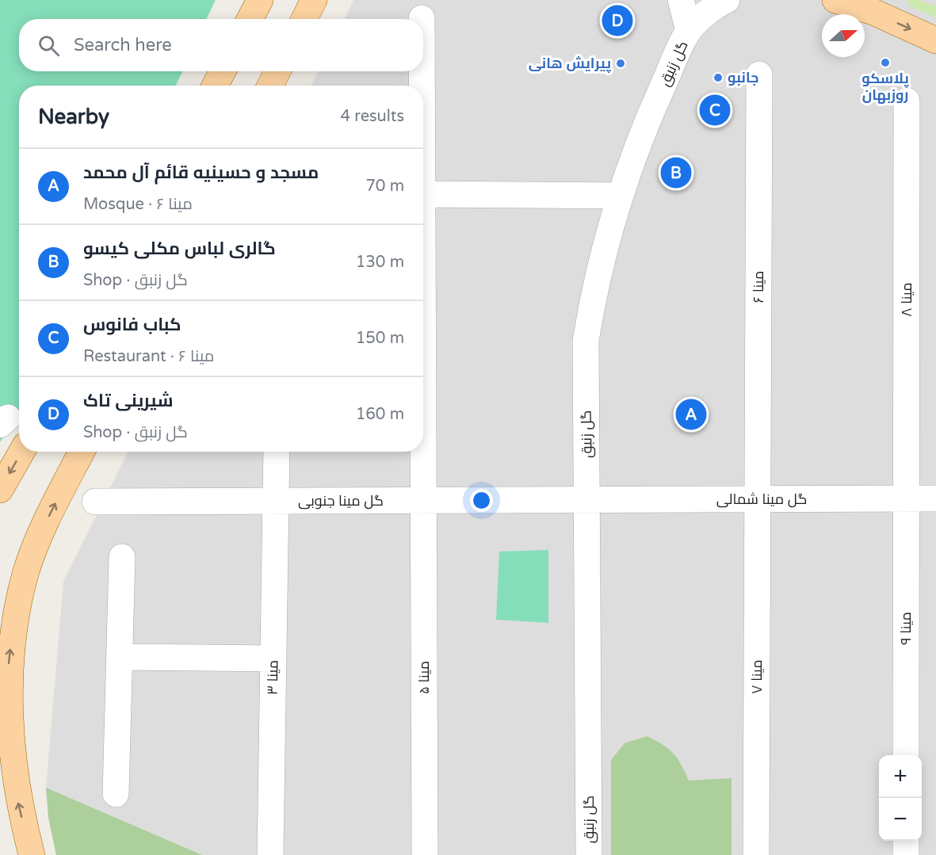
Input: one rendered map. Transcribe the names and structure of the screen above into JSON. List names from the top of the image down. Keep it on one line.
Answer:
{"streets":{"street":["گل زنبق","مینا ۶","مینا ۸","گل مینا شمالی","گل مینا جنوبی","مینا ۹","مینا ۷","مینا ۳","مینا ۵"]},"crossings":[["گل زنبق","گل مینا شمالی"],["گل زنبق","گل مینا جنوبی"],["مینا ۶","گل مینا شمالی"],["مینا ۶","مینا ۷"],["مینا ۸","گل مینا شمالی"],["مینا ۸","مینا ۹"],["گل مینا شمالی","گل مینا جنوبی"],["گل مینا شمالی","مینا ۹"],["گل مینا شمالی","مینا ۷"],["گل مینا جنوبی","مینا ۳"],["گل مینا جنوبی","مینا ۵"]],"places":["پلاسکو روزبهان","پیرایش هانی","جانبو"],"north":"right","page":{"pins":["D","C","B","A"],"search":"Search here","heading":["Nearby","4 results"],"list":[{"mark":"A","name":"مسجد و حسینیه قائم آل محمد","note":"Mosque · مینا ۶","value":"70 m"},{"mark":"B","name":"گالری لباس مکلی کیسو","note":"Shop · گل زنبق","value":"130 m"},{"mark":"C","name":"کباب فانوس","note":"Restaurant · مینا ۶","value":"150 m"},{"mark":"D","name":"شیرینی تاک","note":"Shop · گل زنبق","value":"160 m"}],"map_buttons":["+","−"]}}
